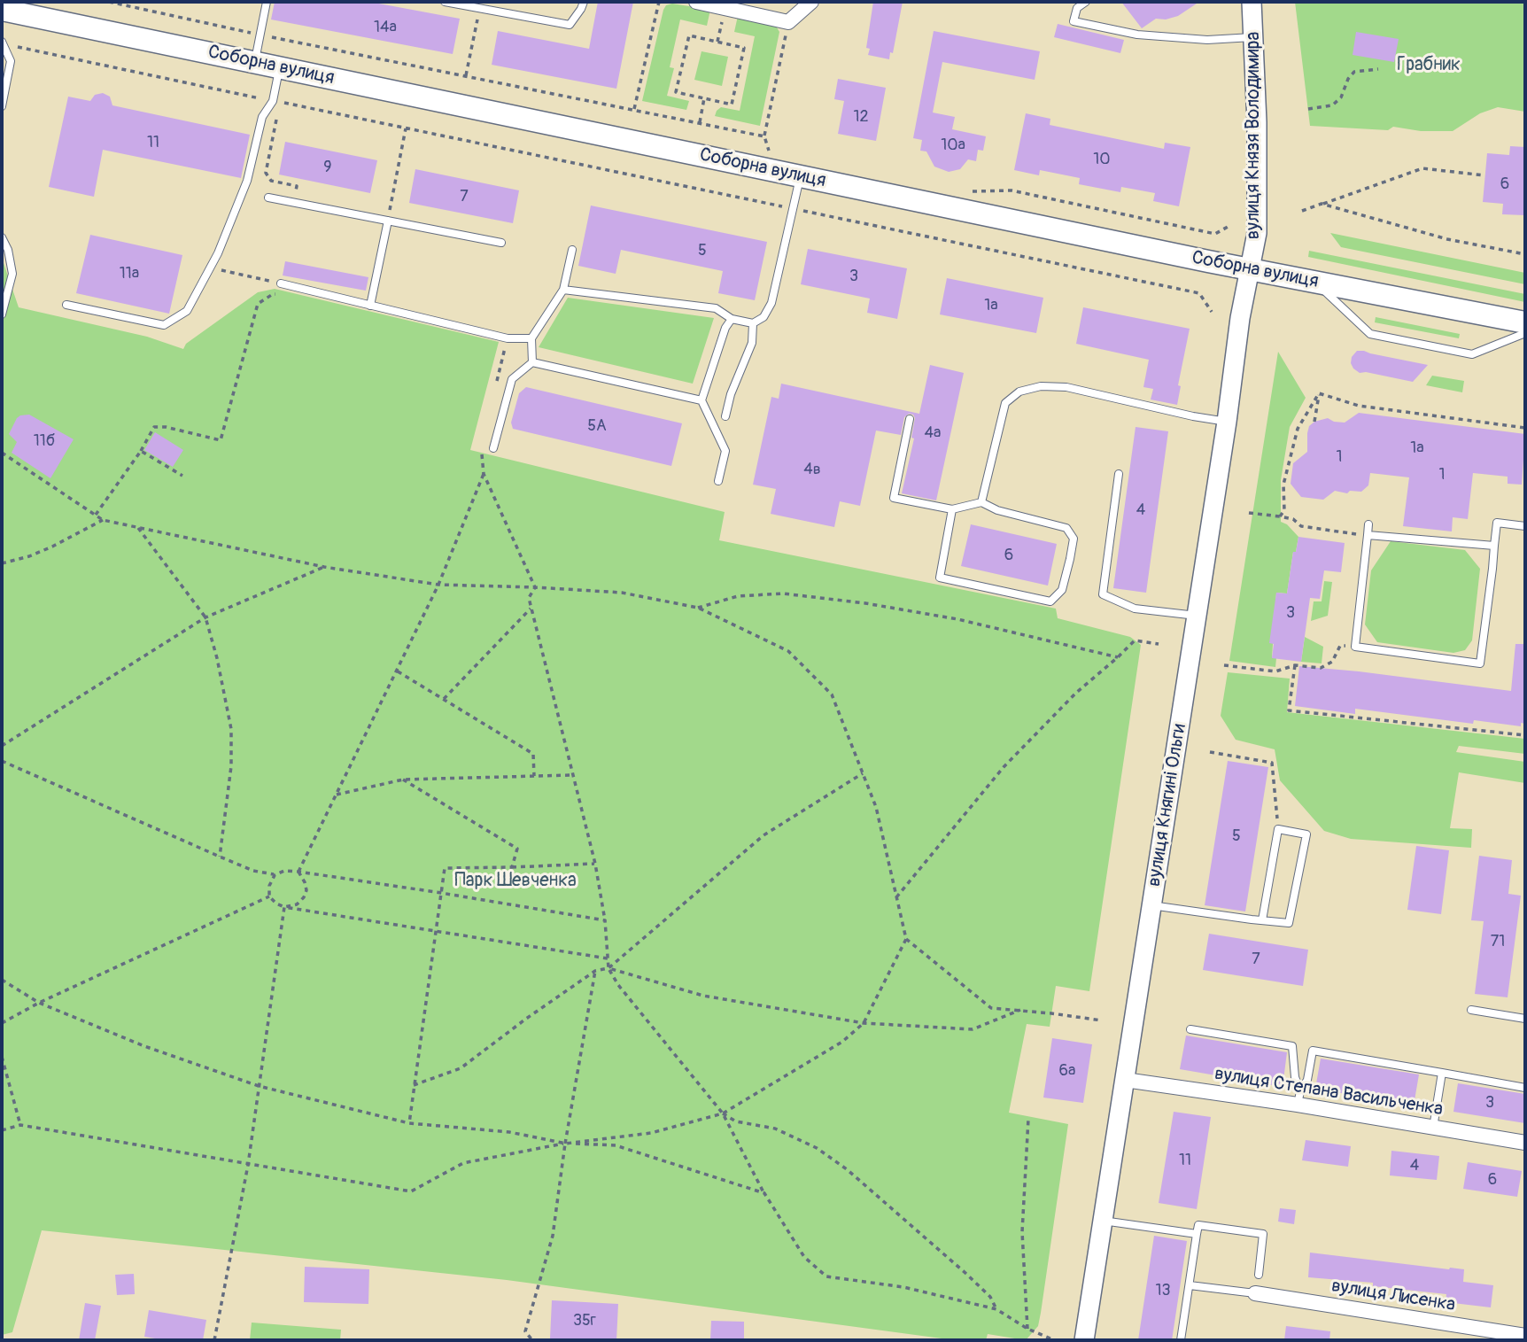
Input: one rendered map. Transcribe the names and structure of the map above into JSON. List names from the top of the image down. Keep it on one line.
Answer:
{"streets":{"main road":["Соборна вулиця"],"street":["вулиця Князя Володимира","вулиця Княгині Ольги","вулиця Степана Васильченка","вулиця Лисенка"]},"crossings":[["Соборна вулиця","вулиця Князя Володимира"],["Соборна вулиця","вулиця Княгині Ольги"],["вулиця Князя Володимира","вулиця Княгині Ольги"],["вулиця Княгині Ольги","вулиця Степана Васильченка"]],"parks":["Грабник","Парк Шевченка"],"house_numbers":["14а","12","11","10а","10","9","6","7","5","11а","3","1а","5А","4а","11б","1а","1","4в","1","4","6","3","5","71","7","6а","3","11","4","6","13","35г"]}
